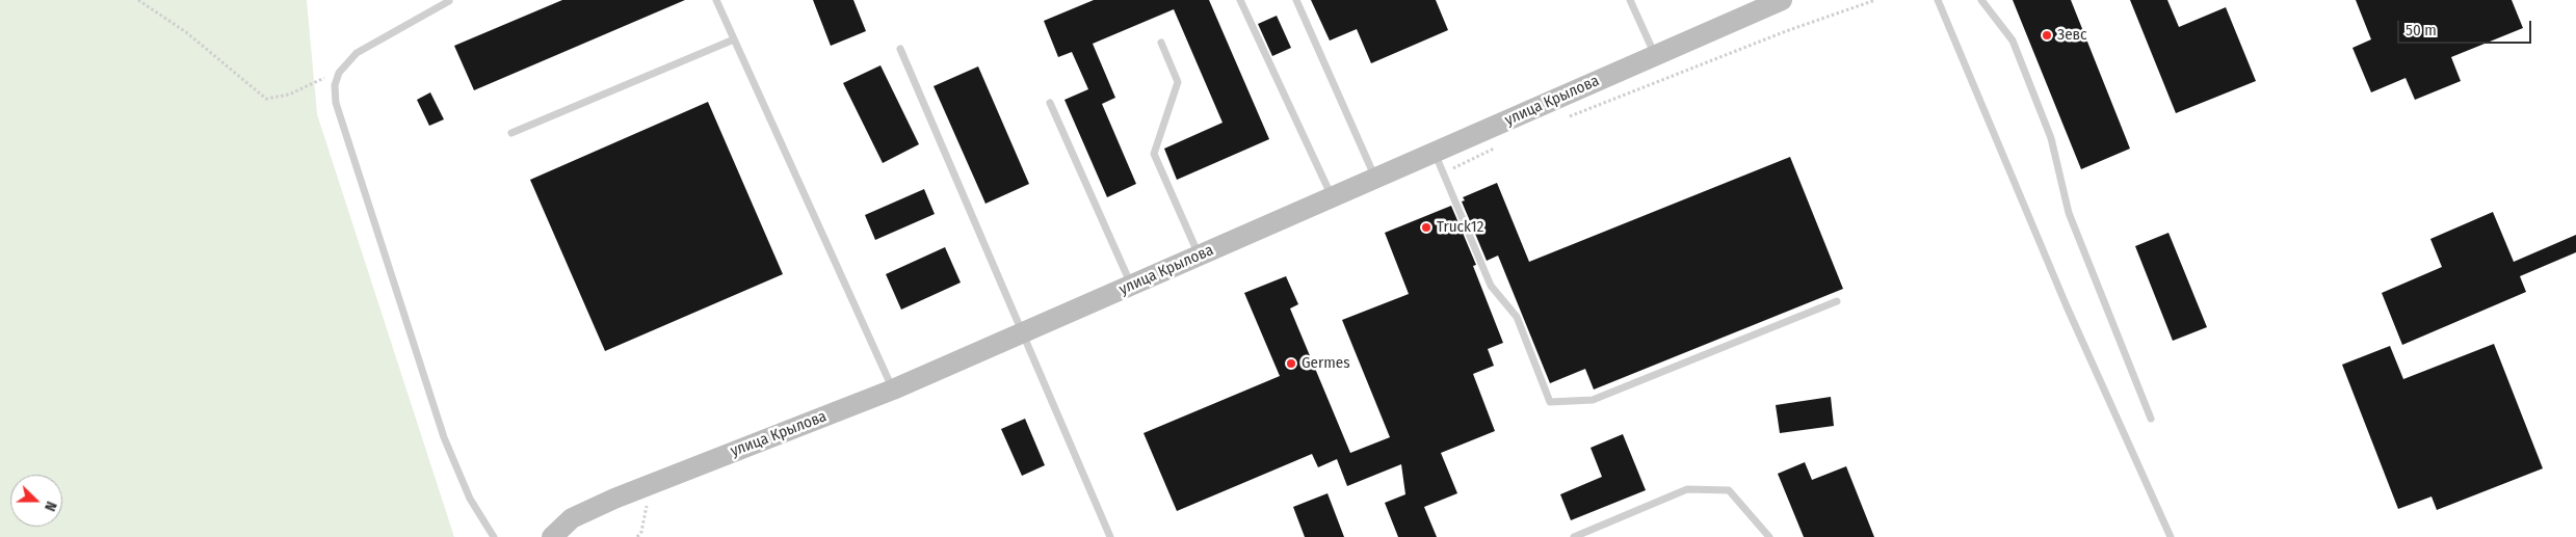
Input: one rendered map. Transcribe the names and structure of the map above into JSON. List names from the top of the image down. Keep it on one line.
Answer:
{"streets":{"street":["улица Крылова"]},"places":["Зевс","Truck12","Germes"],"scale_bar":"50 m","north":"right"}
